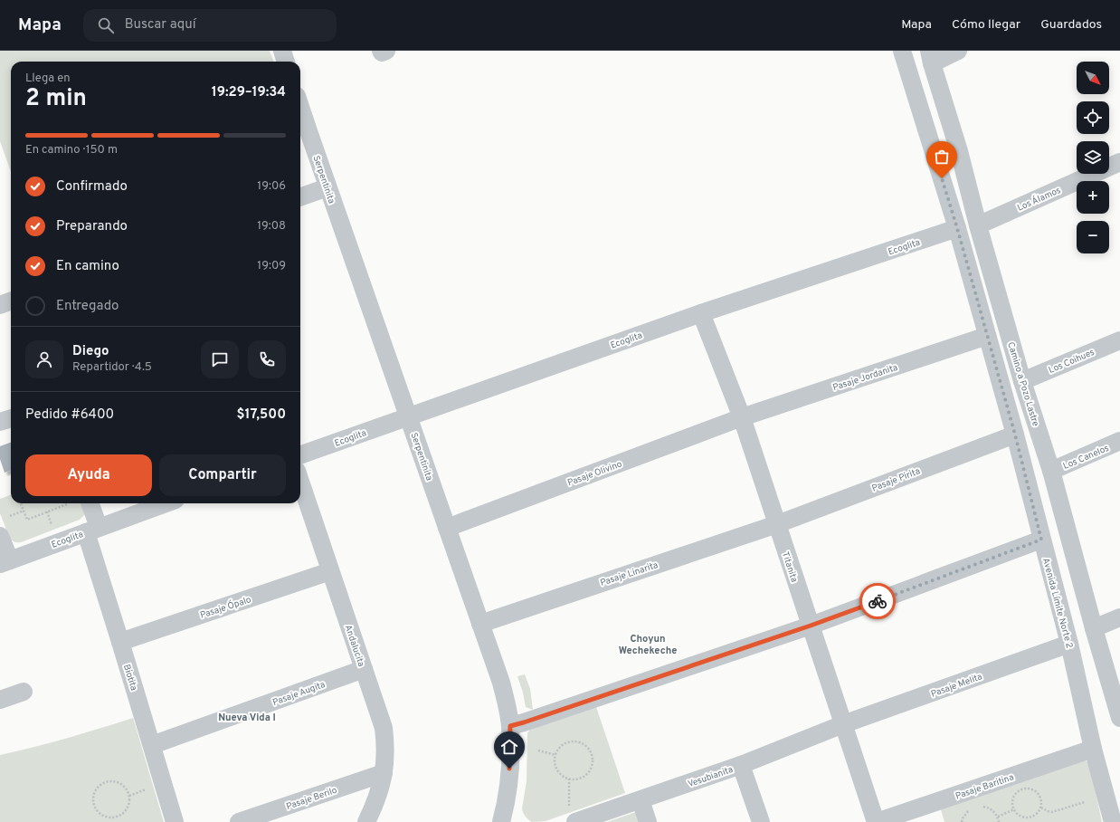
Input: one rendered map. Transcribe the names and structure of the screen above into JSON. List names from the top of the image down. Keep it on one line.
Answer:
{"streets":{"street":["Serpentinita","Los Álamos","Ecoglita","Los Coihues","Pasaje Jordanita","Camino a Pozo Lastre","Los Canelos","Pasaje Olivino","Pasaje Pirita","Titanita","Pasaje Linarita","Avenida Límite Norte 2","Pasaje Ópalo","Andalucita","Biotita","Pasaje Melita","Pasaje Augita","Vesubianita","Pasaje Baritina","Pasaje Berilo"]},"crossings":[["Serpentinita","Ecoglita"],["Serpentinita","Pasaje Olivino"],["Serpentinita","Pasaje Linarita"],["Los Álamos","Camino a Pozo Lastre"],["Ecoglita","Titanita"],["Ecoglita","Avenida Límite Norte 2"],["Ecoglita","Biotita"],["Los Coihues","Camino a Pozo Lastre"],["Pasaje Jordanita","Pasaje Olivino"],["Pasaje Jordanita","Titanita"],["Pasaje Jordanita","Avenida Límite Norte 2"],["Camino a Pozo Lastre","Los Canelos"],["Pasaje Olivino","Titanita"],["Pasaje Pirita","Titanita"],["Pasaje Pirita","Pasaje Linarita"],["Pasaje Pirita","Avenida Límite Norte 2"],["Titanita","Pasaje Linarita"],["Titanita","Pasaje Melita"],["Titanita","Vesubianita"],["Titanita","Pasaje Baritina"],["Avenida Límite Norte 2","Pasaje Melita"],["Avenida Límite Norte 2","Pasaje Baritina"],["Pasaje Ópalo","Andalucita"],["Pasaje Ópalo","Biotita"],["Andalucita","Pasaje Augita"],["Andalucita","Pasaje Berilo"],["Biotita","Pasaje Augita"],["Pasaje Melita","Vesubianita"]],"districts":["Choyun Wechekeche","Nueva Vida I"],"north":"bottom right","page":{"header":"Mapa","search":"Buscar aquí","nav":["Mapa","Cómo llegar","Guardados"],"map_buttons":["+","−"],"heading":["2 min","Llega en","19:29–19:34"],"panel":["Diego","Repartidor · 4.5","Pedido #6400","$17,500"],"bar":"En camino · 150 m","list":[["Confirmado","19:06"],["Preparando","19:08"],["En camino","19:09"],"Entregado"],"buttons":["Ayuda","Compartir"]}}
